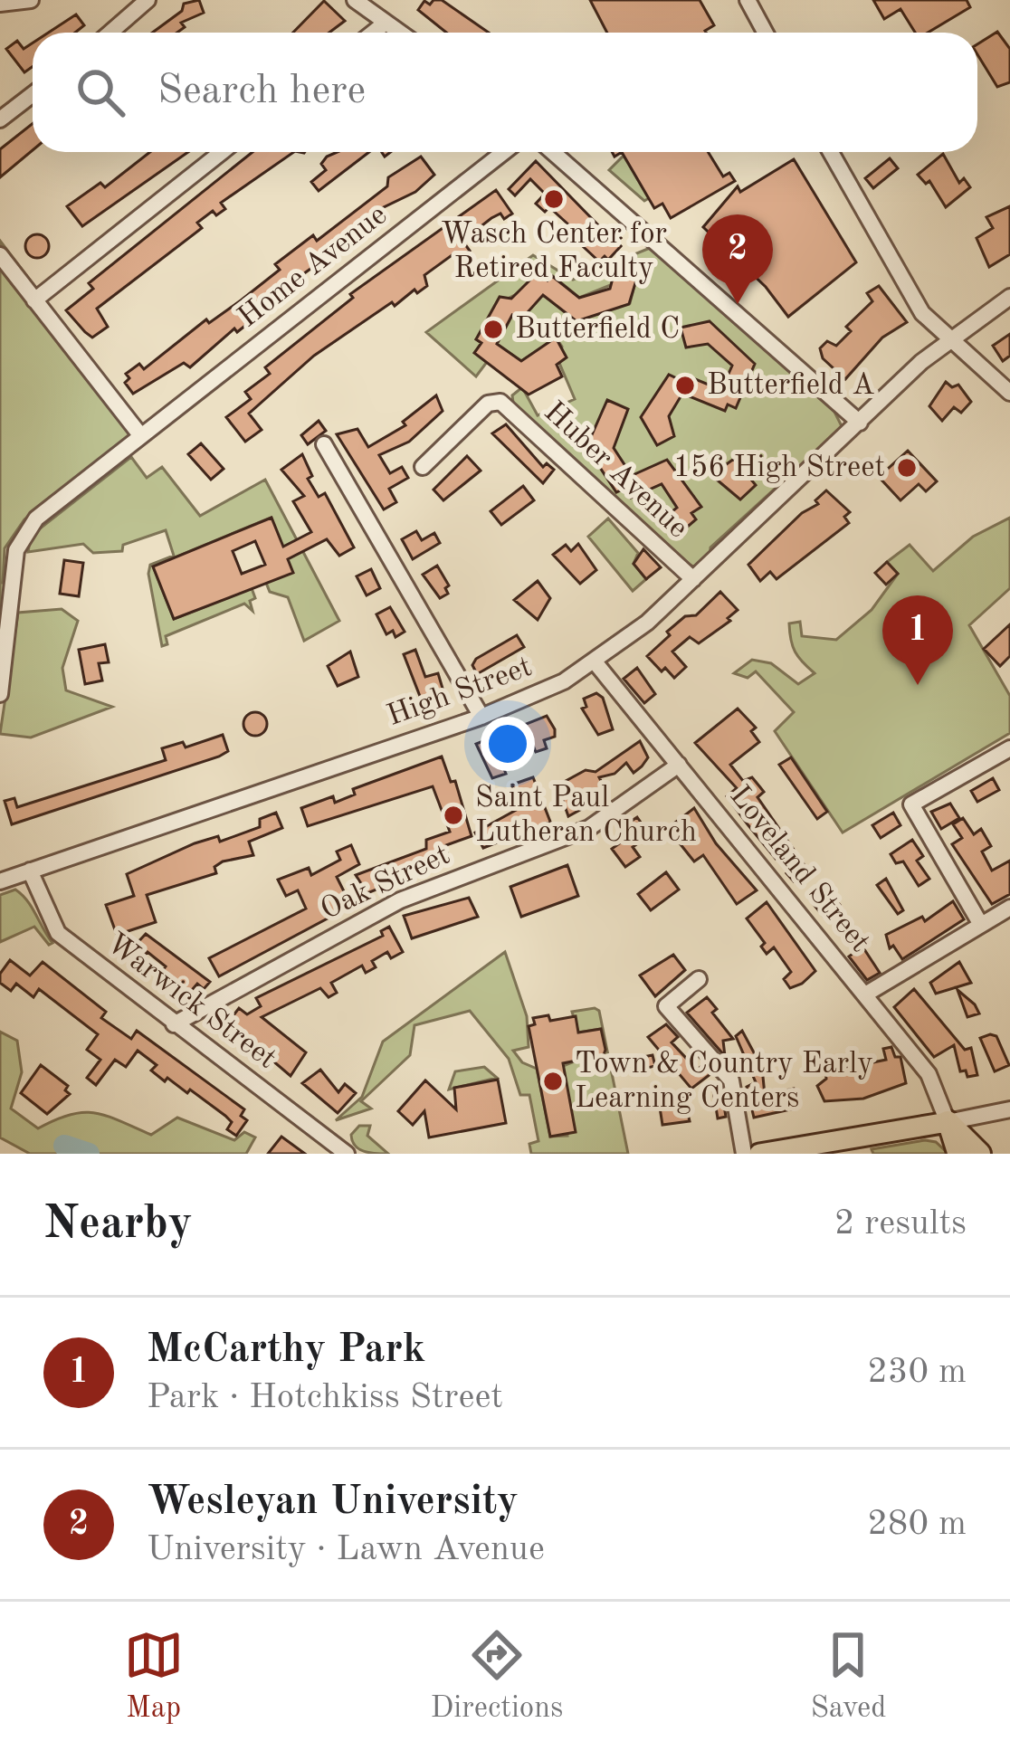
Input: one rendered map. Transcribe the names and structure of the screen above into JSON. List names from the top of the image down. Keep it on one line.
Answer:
{"streets":{"street":["Home Avenue","Huber Avenue","High Street","Loveland Street","Oak Street","Warwick Street"]},"crossings":[["Huber Avenue","High Street"],["High Street","Loveland Street"],["High Street","Warwick Street"],["Loveland Street","Oak Street"],["Oak Street","Warwick Street"]],"places":["Wasch Center for Retired Faculty","Butterfield C","Butterfield A","156 High Street","Saint Paul Lutheran Church","Town & Country Early Learning Centers"],"page":{"search":"Search here","pins":["2","1"],"heading":["Nearby","2 results"],"list":[{"mark":"1","name":"McCarthy Park","note":"Park · Hotchkiss Street","value":"230 m"},{"mark":"2","name":"Wesleyan University","note":"University · Lawn Avenue","value":"280 m"}],"nav":["Map","Directions","Saved"]}}
